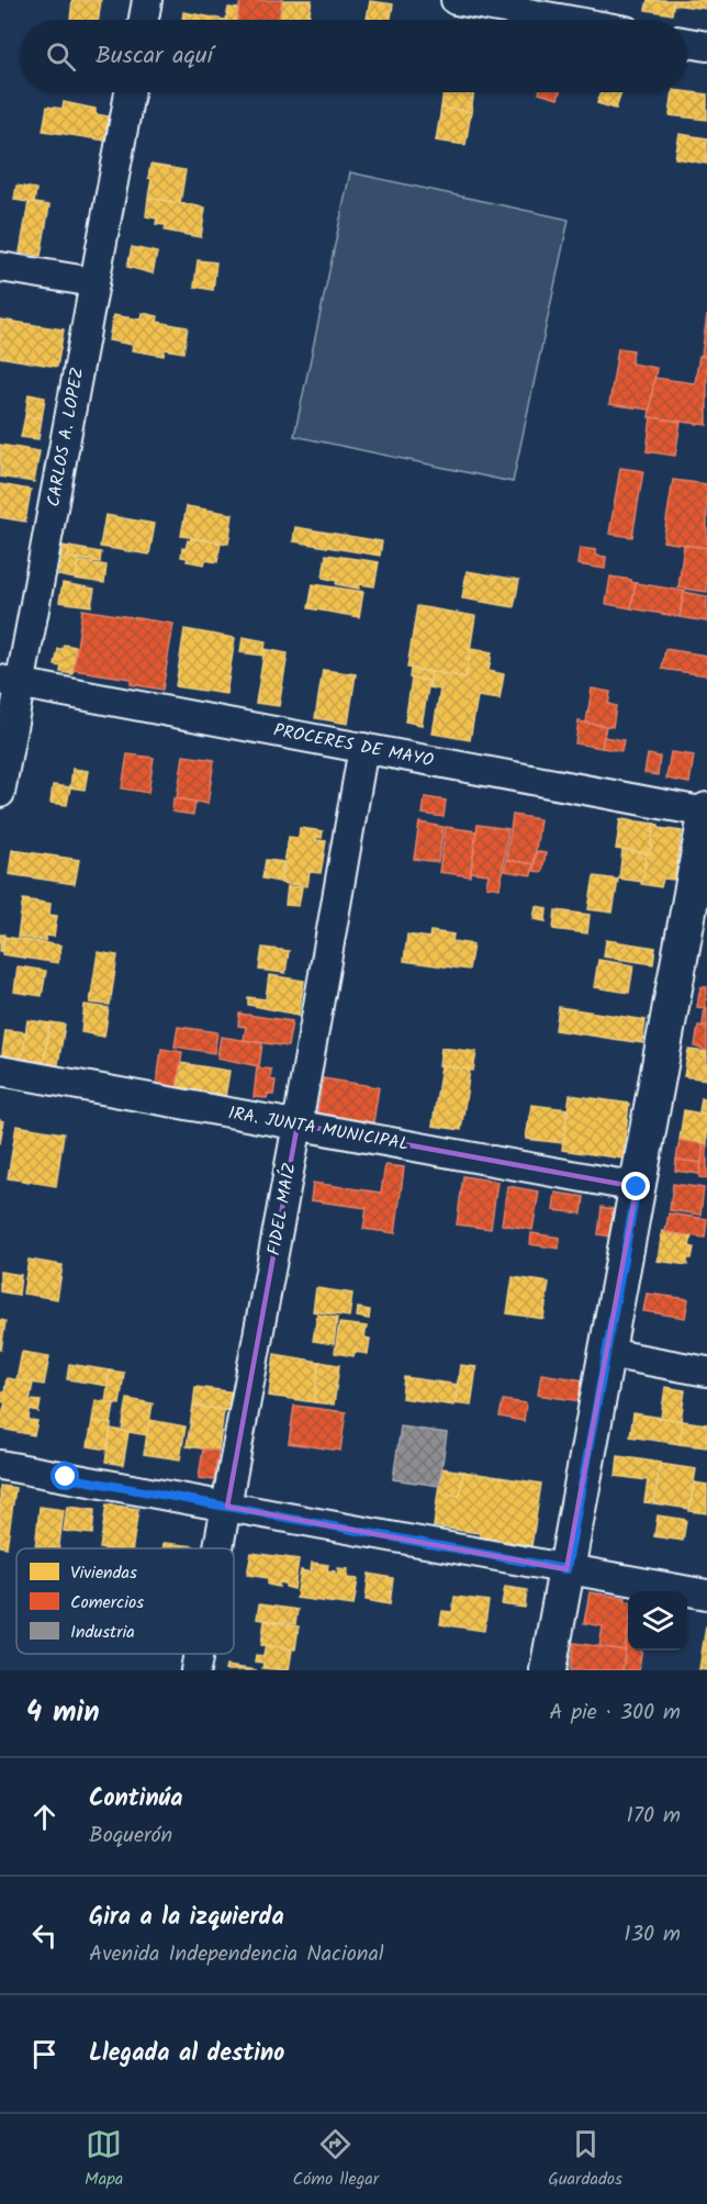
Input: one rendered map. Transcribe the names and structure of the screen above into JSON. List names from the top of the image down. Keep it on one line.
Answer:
{"streets":{"street":["CARLOS A. LOPEZ","PROCERES DE MAYO","1RA. JUNTA MUNICIPAL","FIDEL MAÍZ"]},"crossings":[["CARLOS A. LOPEZ","PROCERES DE MAYO"],["PROCERES DE MAYO","FIDEL MAÍZ"],["1RA. JUNTA MUNICIPAL","FIDEL MAÍZ"]],"legend":["Viviendas","Comercios","Industria"],"page":{"search":"Buscar aquí","heading":["4 min","A pie · 300 m"],"list":[["Continúa","Boquerón","170 m"],["Gira a la izquierda","Avenida Independencia Nacional","130 m"],"Llegada al destino"],"nav":["Mapa","Cómo llegar","Guardados"]}}
